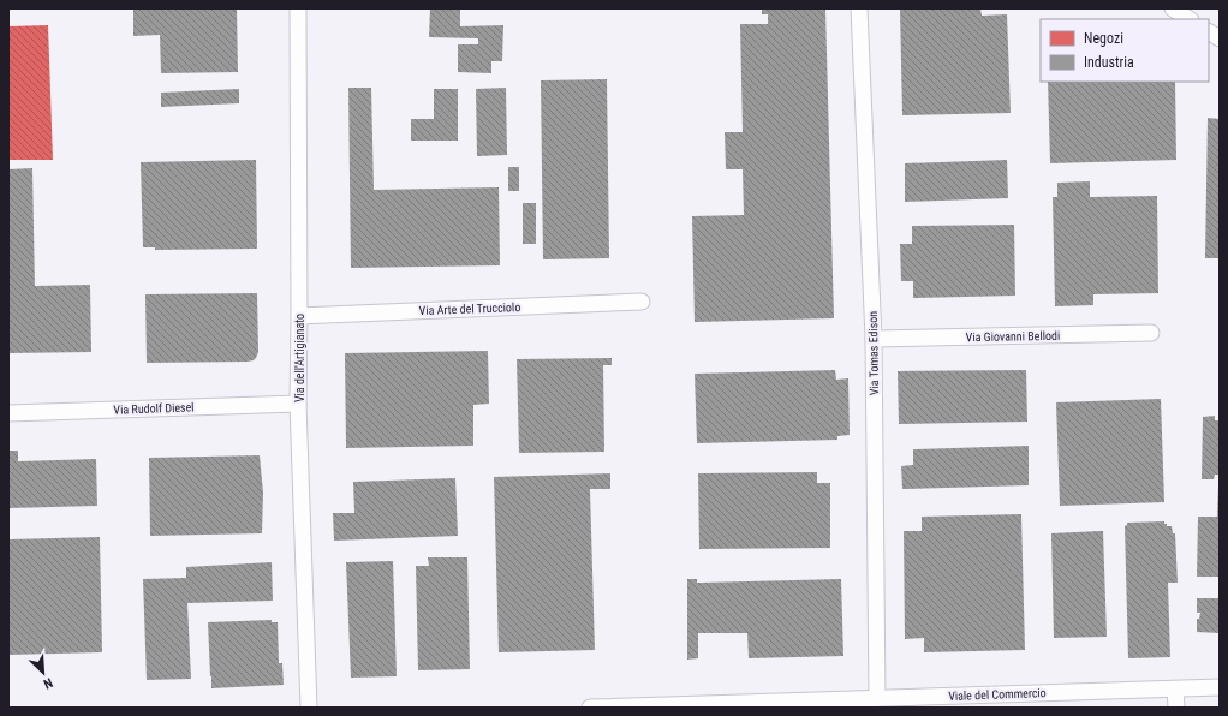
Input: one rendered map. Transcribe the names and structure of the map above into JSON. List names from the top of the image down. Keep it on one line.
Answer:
{"streets":{"street":["Via Arte del Trucciolo","Via Giovanni Bellodi","Via Tomas Edison","Via dell'Artigianato","Via Rudolf Diesel","Viale del Commercio"]},"crossings":[["Via Arte del Trucciolo","Via dell'Artigianato"],["Via Giovanni Bellodi","Via Tomas Edison"],["Via Tomas Edison","Viale del Commercio"],["Via dell'Artigianato","Via Rudolf Diesel"]],"legend":["Negozi","Industria"],"north":"bottom right"}
